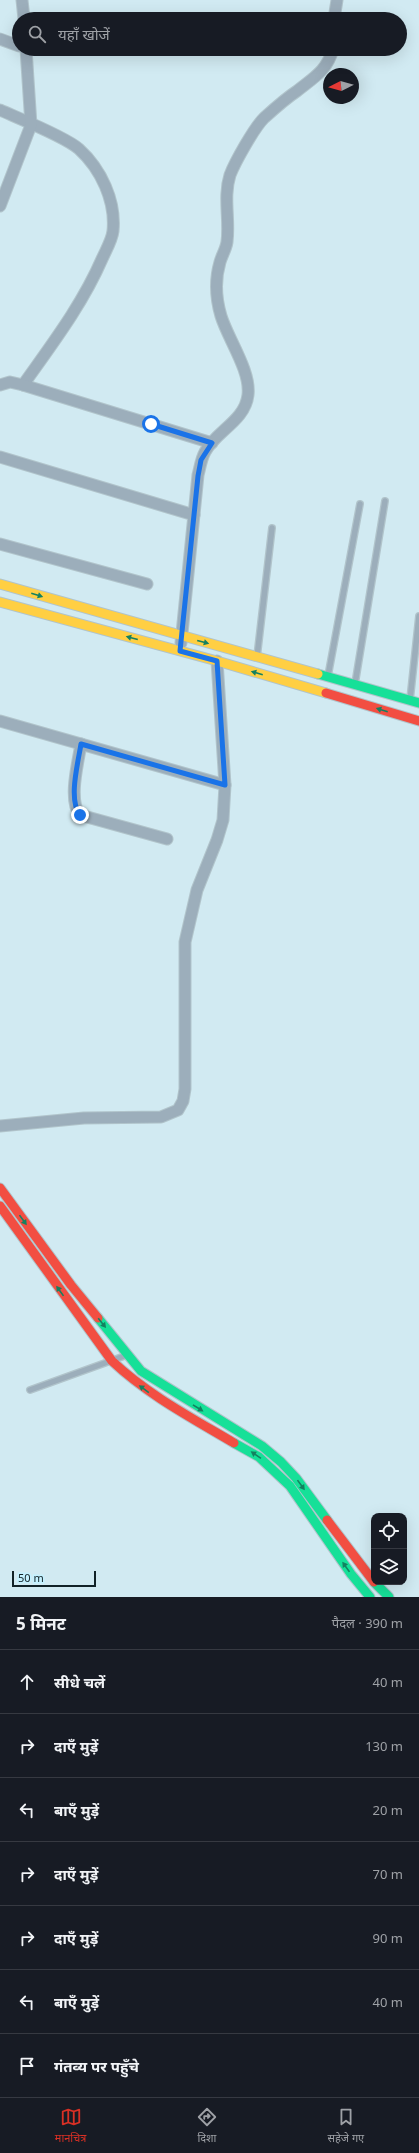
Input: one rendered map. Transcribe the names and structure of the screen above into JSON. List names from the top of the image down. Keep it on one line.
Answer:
{"scale_bar":"50 m","north":"left","page":{"search":"यहाँ खोजें","scale":"50 m","heading":["5 मिनट","पैदल · 390 m"],"list":[["सीधे चलें","40 m"],["दाएँ मुड़ें","130 m"],["बाएँ मुड़ें","20 m"],["दाएँ मुड़ें","70 m"],["दाएँ मुड़ें","90 m"],["बाएँ मुड़ें","40 m"],"गंतव्य पर पहुँचे"],"nav":["मानचित्र","दिशा","सहेजे गए"]}}
